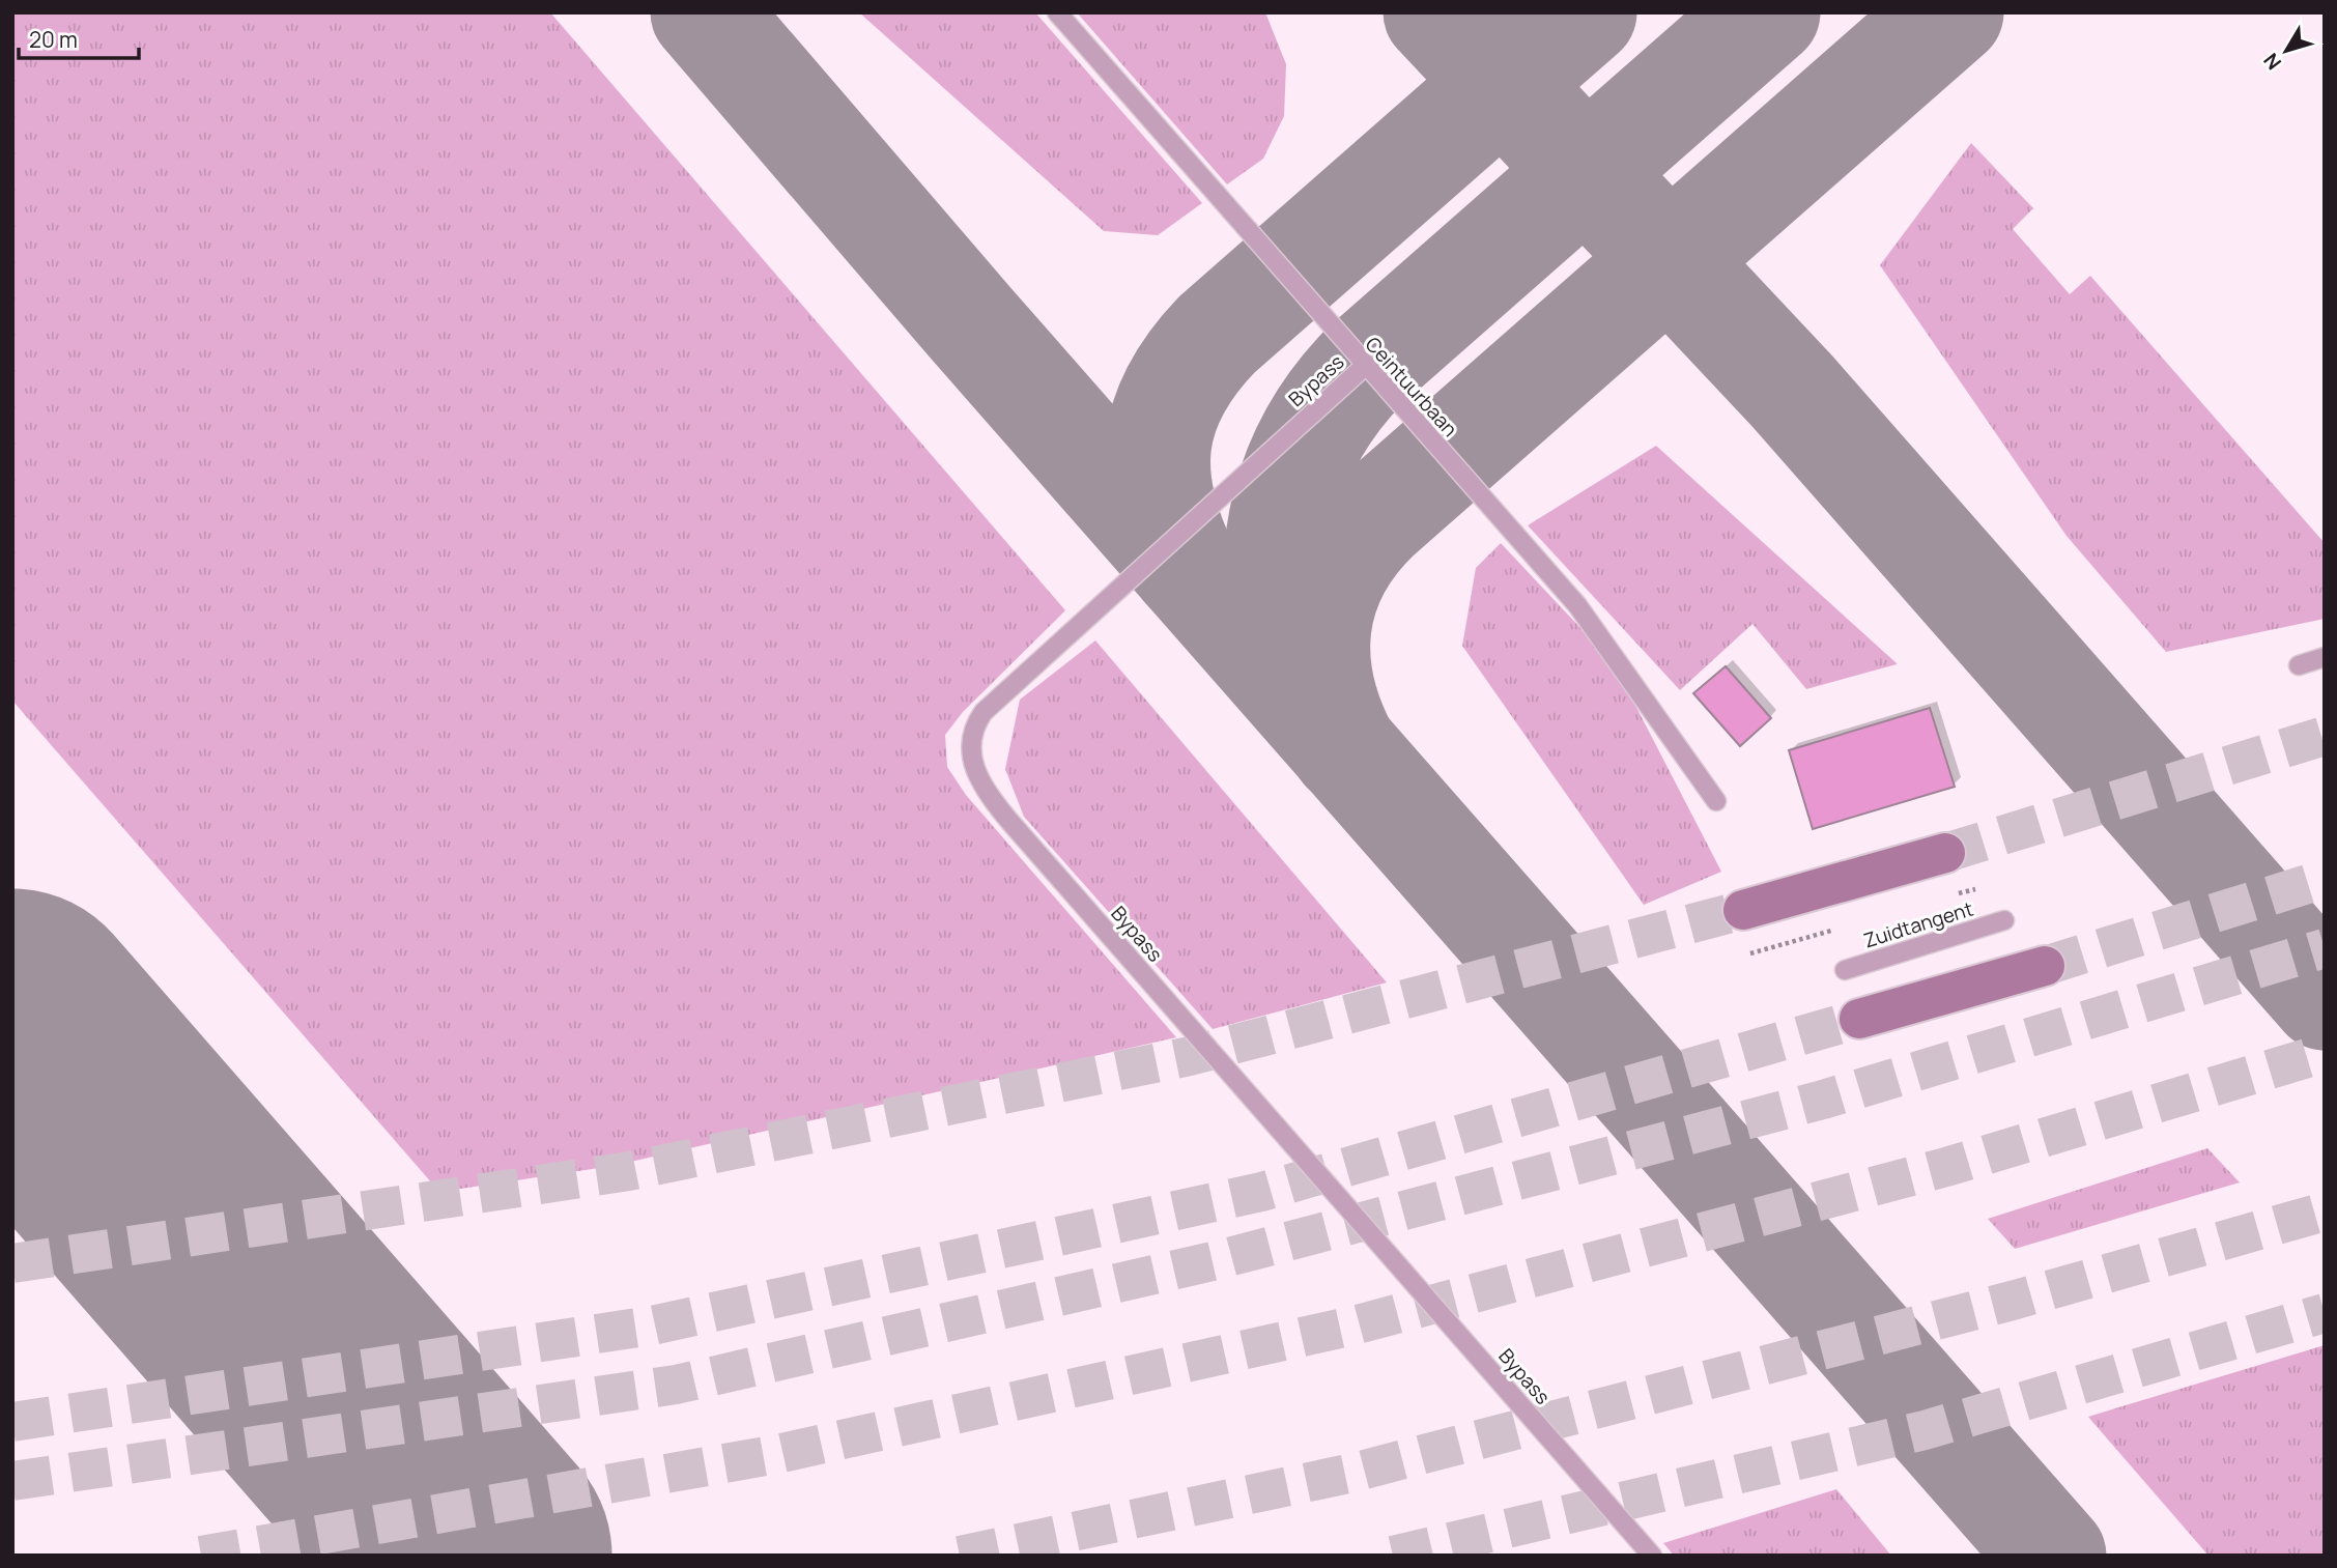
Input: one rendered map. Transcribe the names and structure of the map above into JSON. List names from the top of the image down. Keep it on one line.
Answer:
{"streets":{"lane":["Bypass","Ceintuurbaan","Zuidtangent"]},"crossings":[["Bypass","Ceintuurbaan"]],"scale_bar":"20 m","north":"bottom left"}
